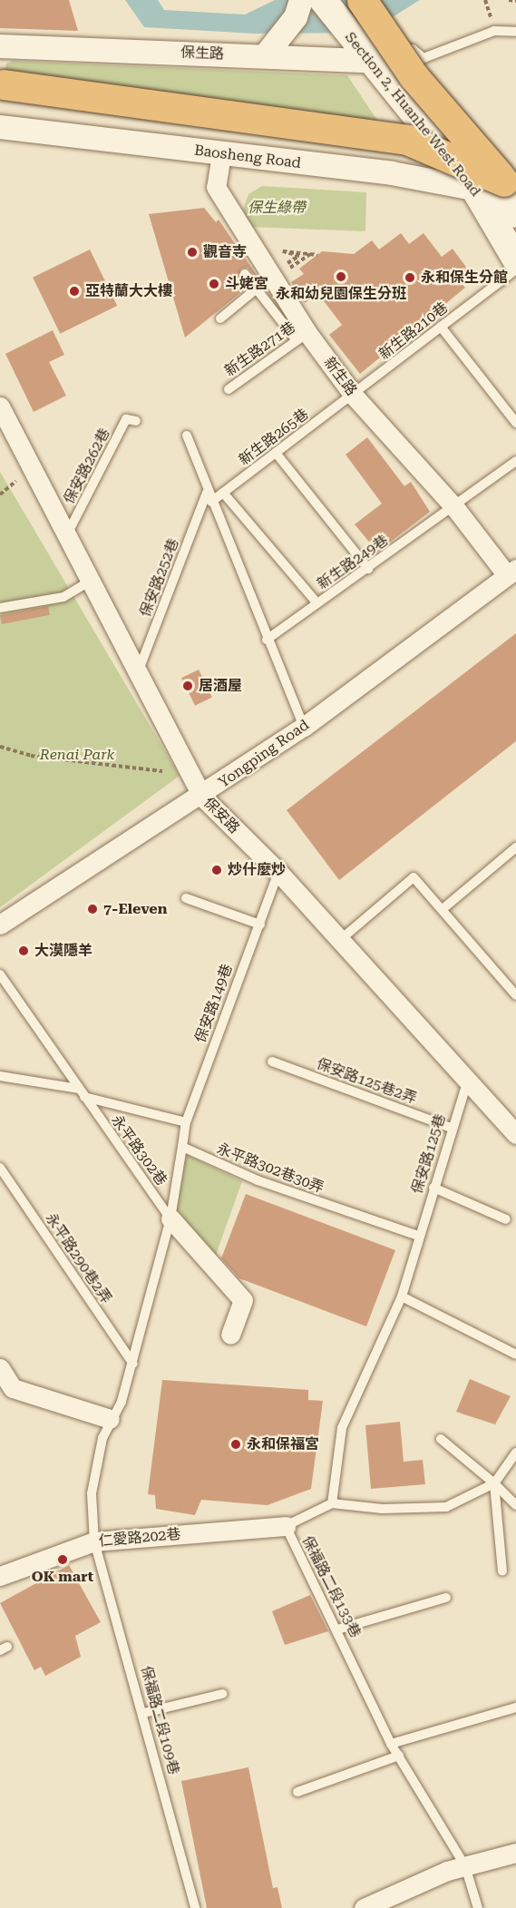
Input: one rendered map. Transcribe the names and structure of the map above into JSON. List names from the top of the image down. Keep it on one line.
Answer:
{"streets":{"main road":["Section 2, Huanhe West Road"],"street":["保生路","Baosheng Road","新生路","Yongping Road","保安路","仁愛路202巷"],"lane":["新生路210巷","新生路271巷","新生路265巷","保安路262巷","新生路249巷","保安路252巷","保安路149巷","保安路125巷2弄","永平路302巷","保安路125巷","永平路302巷30弄","永平路290巷2弄","保福路二段133巷","保福路二段109巷"]},"crossings":[["保生路","Section 2, Huanhe West Road"],["Section 2, Huanhe West Road","Baosheng Road"],["Baosheng Road","新生路"],["新生路210巷","新生路"],["新生路210巷","新生路265巷"],["新生路271巷","新生路"],["新生路","新生路265巷"],["新生路","新生路249巷"],["新生路","Yongping Road"],["新生路265巷","保安路252巷"],["保安路262巷","保安路"],["保安路252巷","保安路"],["Yongping Road","保安路"],["保安路","保安路149巷"],["保安路","保安路125巷"],["保安路149巷","永平路302巷30弄"],["保安路125巷2弄","保安路125巷"],["保安路125巷","永平路302巷30弄"],["永平路290巷2弄","保福路二段109巷"],["仁愛路202巷","保福路二段133巷"],["仁愛路202巷","保福路二段109巷"]],"parks":["保生綠帶","Renai Park"],"places":["觀音寺","永和幼兒園保生分班","永和保生分館","斗姥宮","亞特蘭大大樓","居酒屋","炒什麼炒","7-Eleven","大漠隱羊","永和保福宮","OK mart"]}
